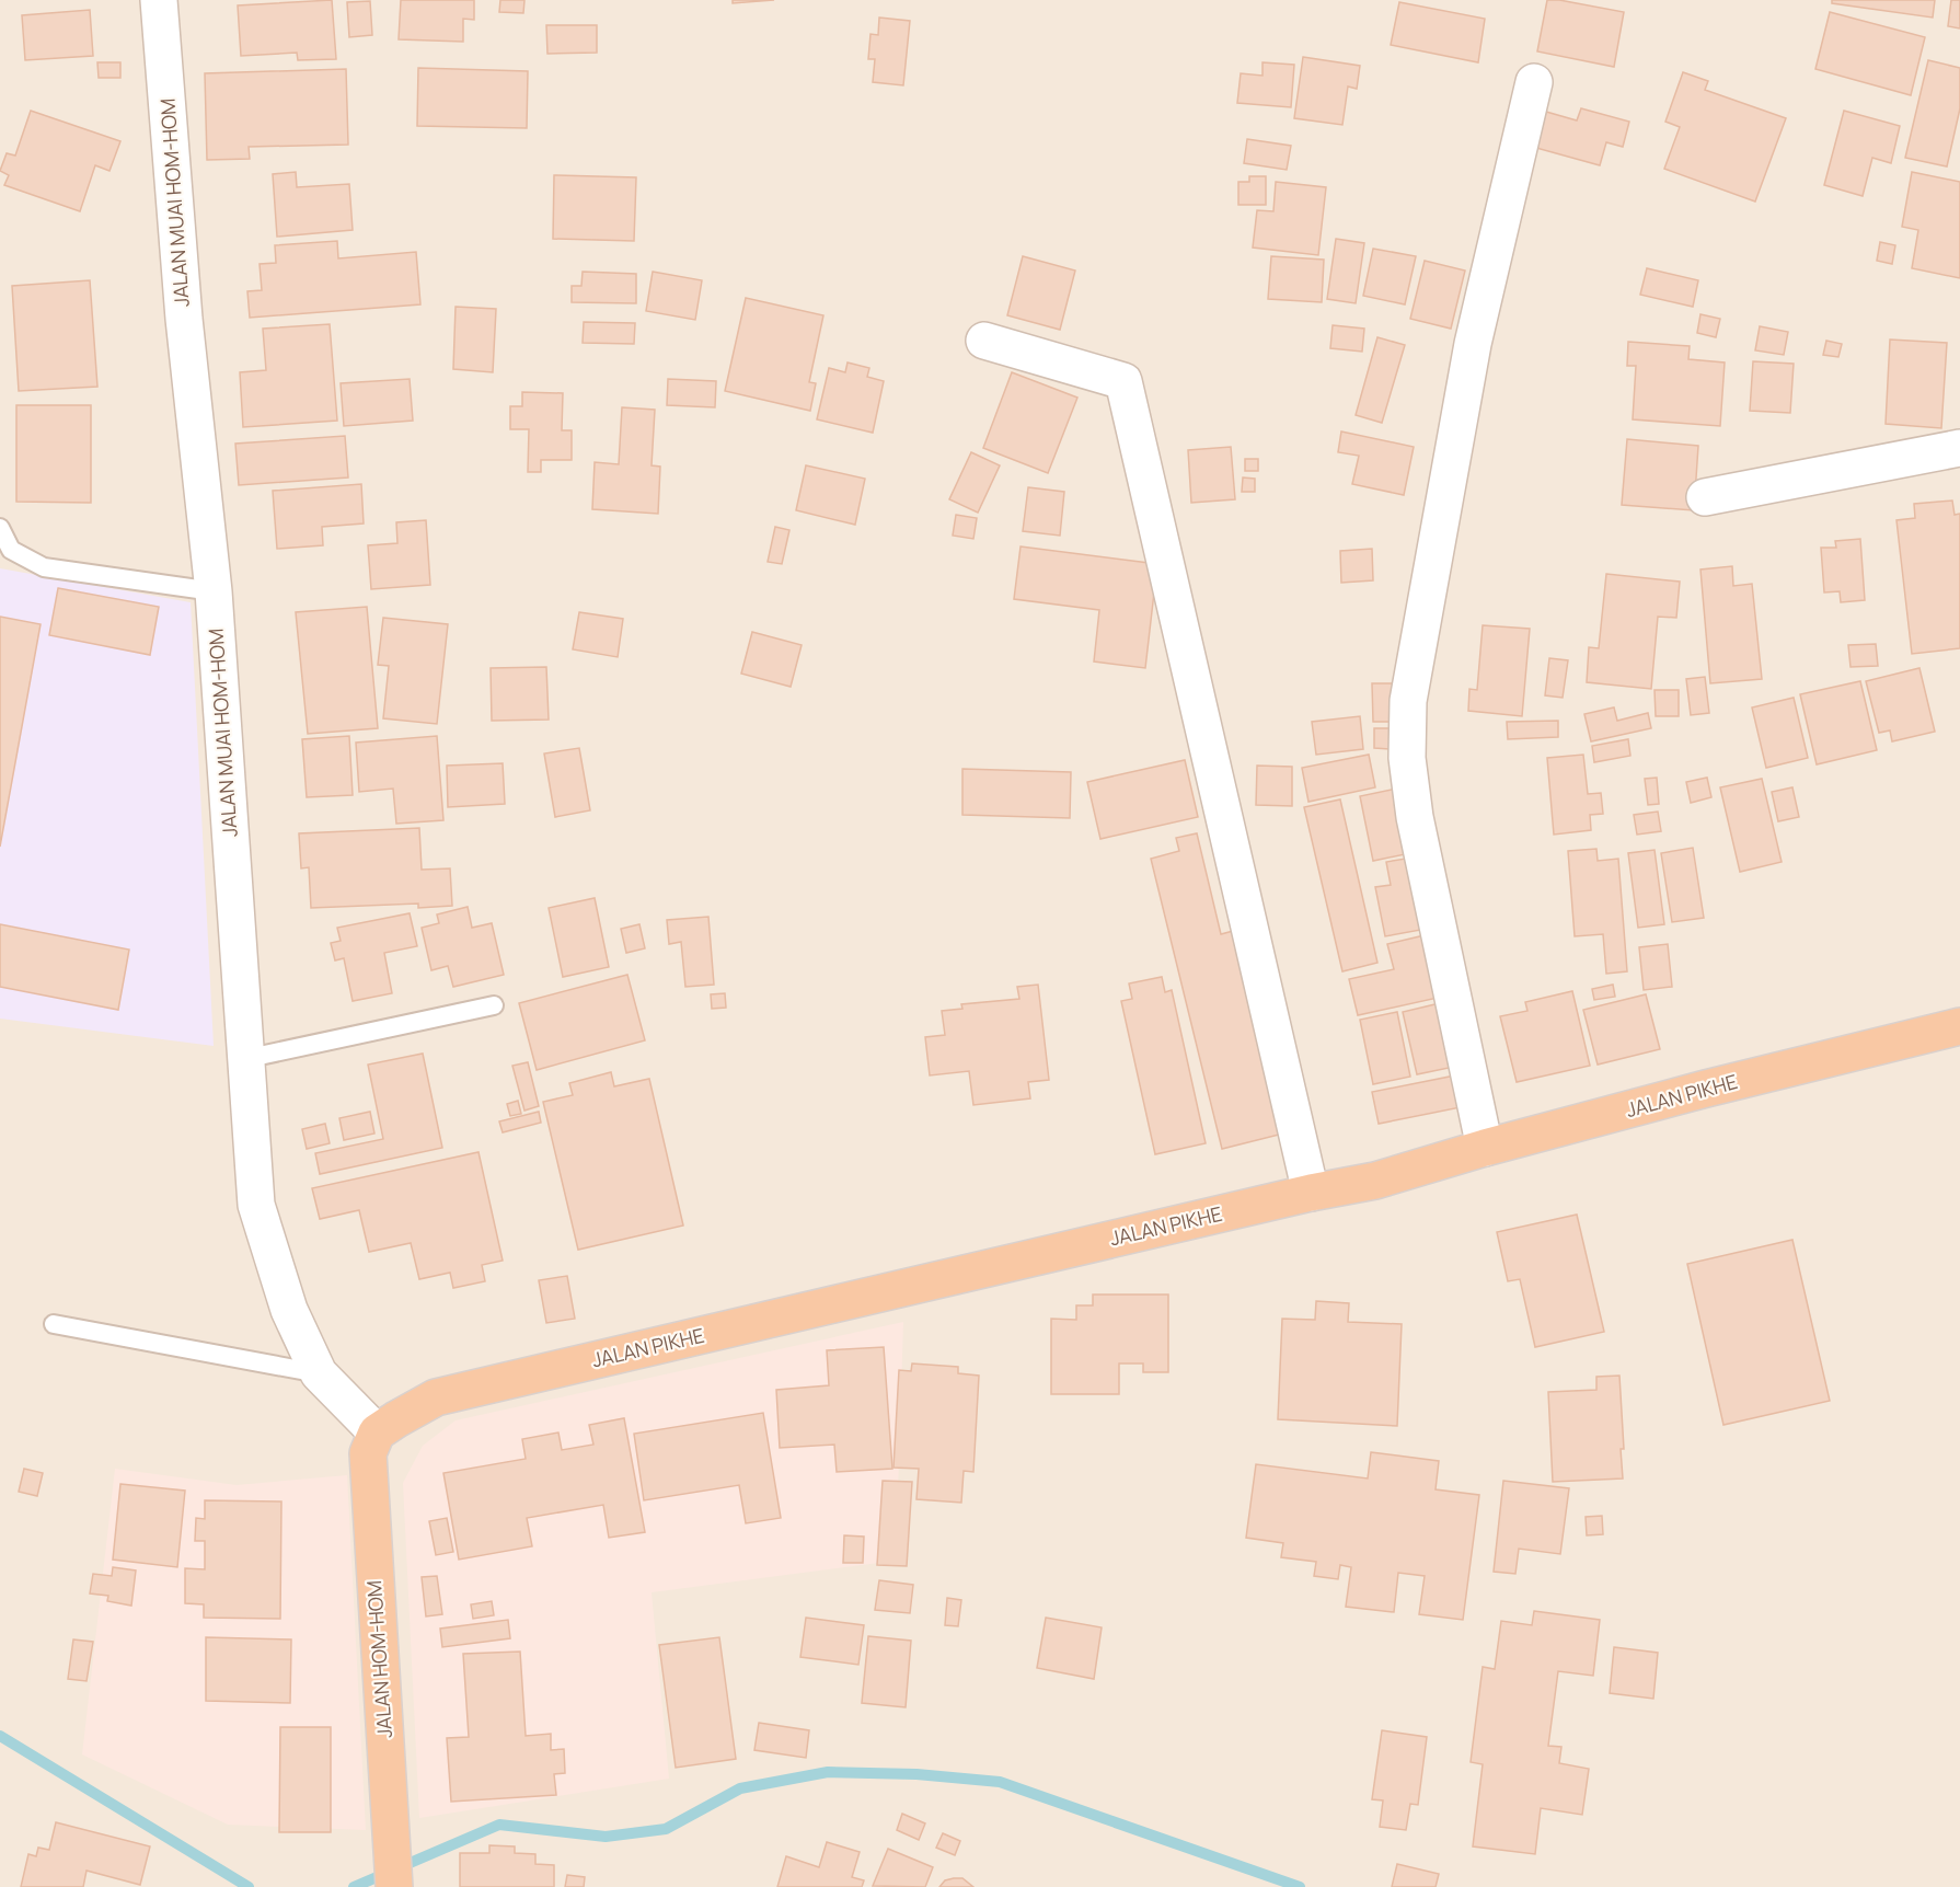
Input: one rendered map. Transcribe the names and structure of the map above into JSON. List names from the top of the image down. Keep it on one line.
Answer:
{"streets":{"highway":["JALAN PIKHE","JALAN HOM-HOM"],"street":["JALAN MUAI HOM-HOM"]},"crossings":[["JALAN MUAI HOM-HOM","JALAN PIKHE"],["JALAN MUAI HOM-HOM","JALAN HOM-HOM"],["JALAN PIKHE","JALAN HOM-HOM"]]}
